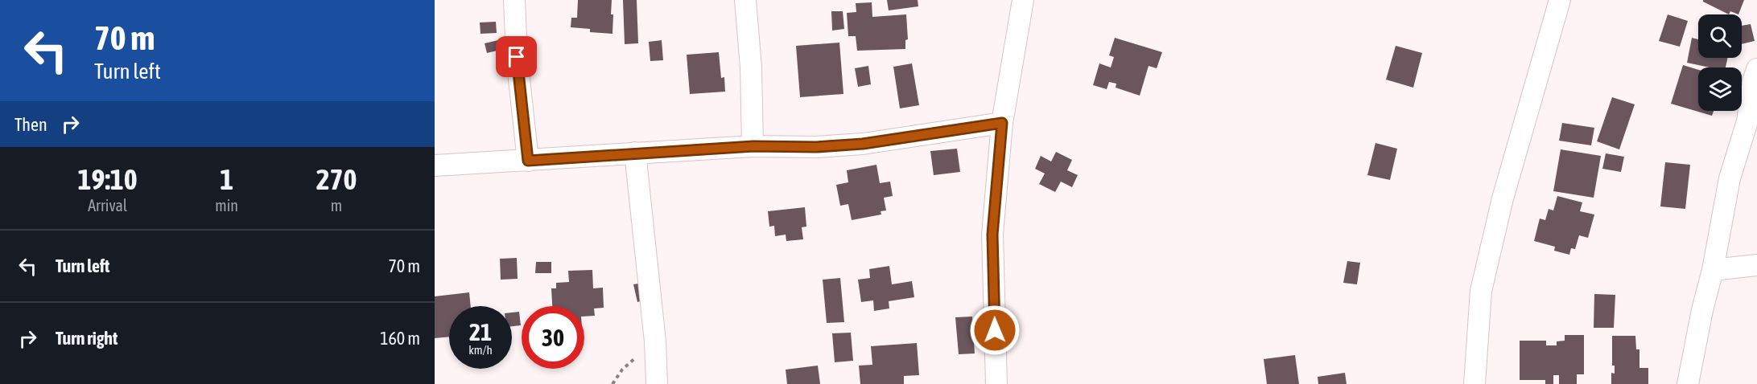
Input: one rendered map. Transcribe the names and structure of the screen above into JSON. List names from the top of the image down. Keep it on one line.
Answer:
{"page":{"turn":["70 m","Turn left"],"then":"Then","eta":["19:10","Arrival","1","min","270","m"],"list":[{"name":"Turn left","value":"70 m"},{"name":"Turn right","value":"160 m"}],"speed":"21 km/h","limit":"30"}}
